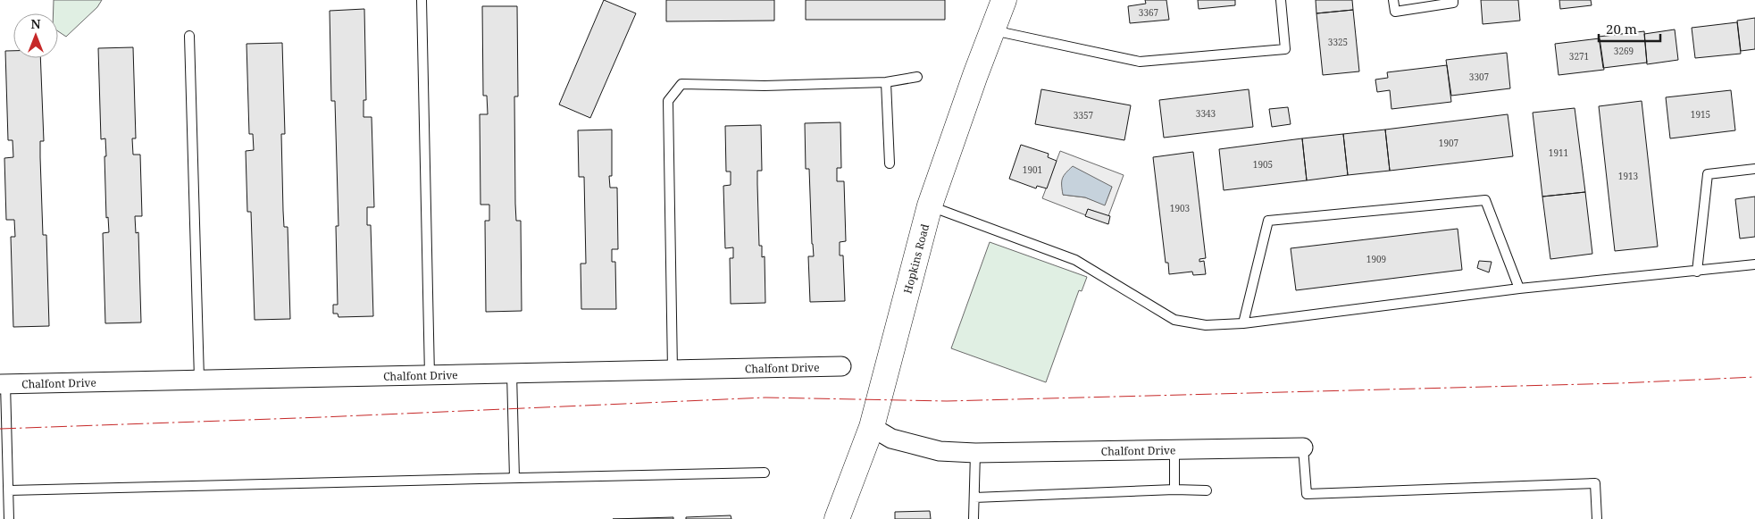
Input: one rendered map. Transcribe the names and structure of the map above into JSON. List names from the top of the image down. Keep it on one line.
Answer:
{"streets":{"main road":["Hopkins Road"],"street":["Chalfont Drive"]},"crossings":[["Hopkins Road","Chalfont Drive"]],"house_numbers":["3367","3325","3269","3271","3307","3343","1915","3357","1907","1911","1905","1901","1913","1903","1909"],"scale_bar":"20 m","north":"top"}
